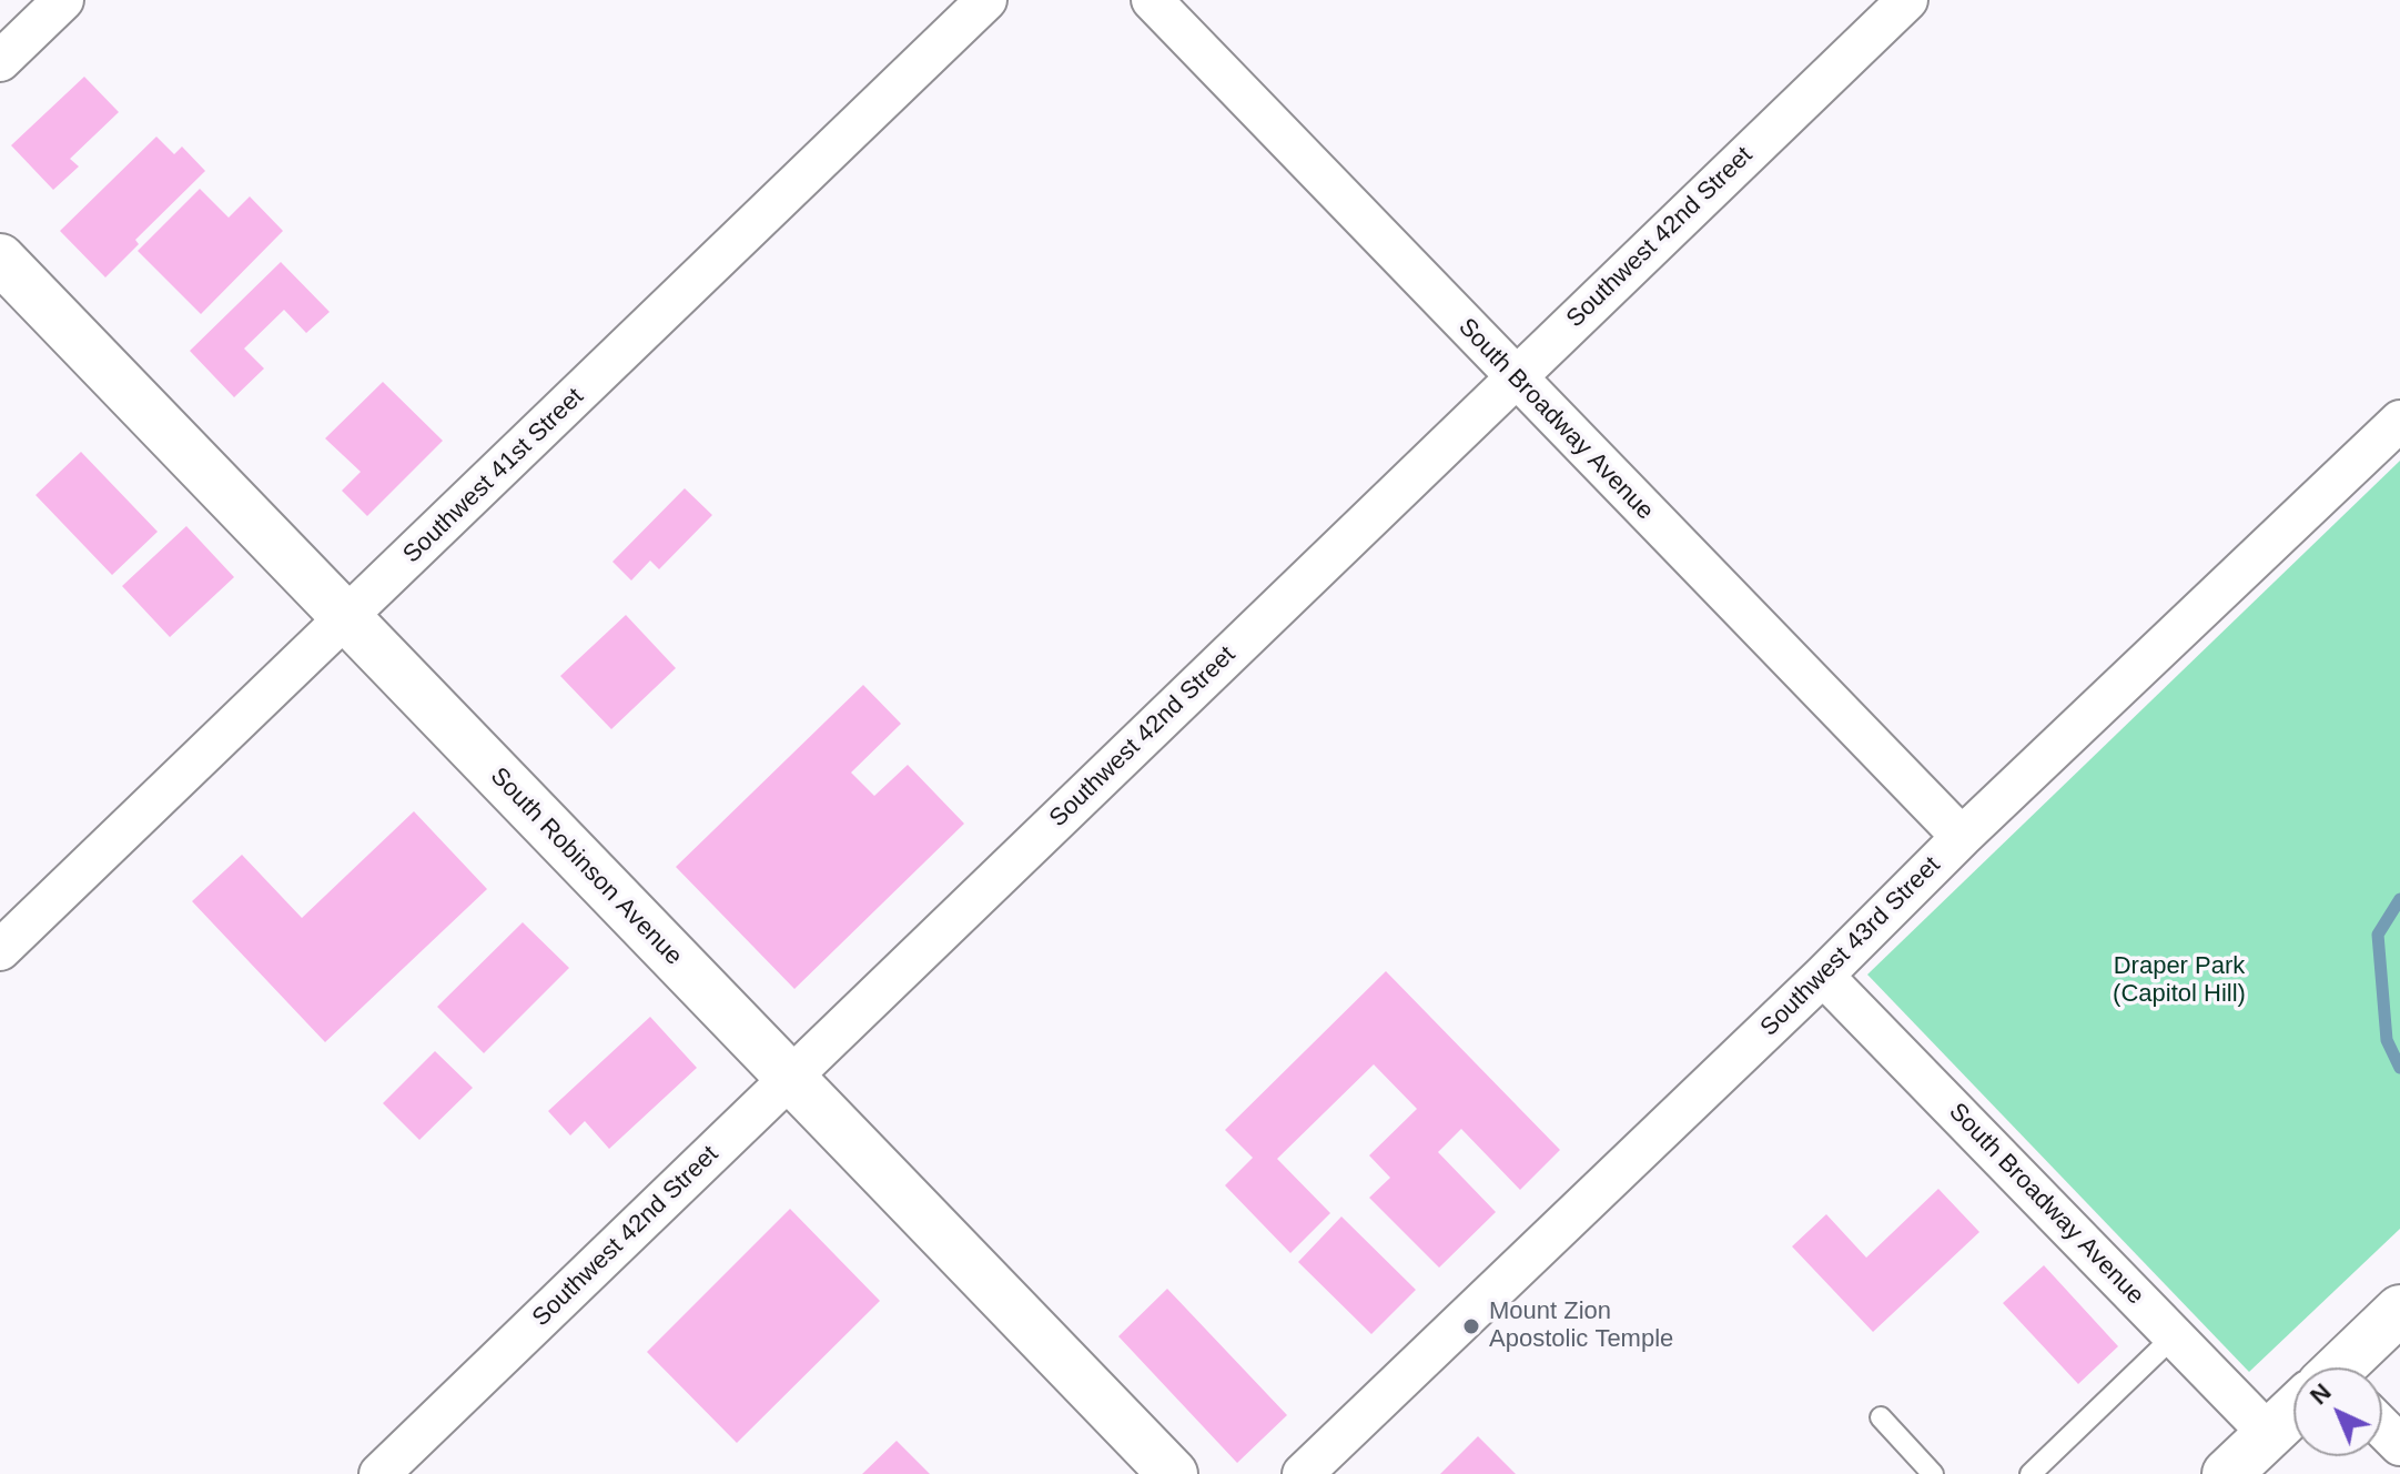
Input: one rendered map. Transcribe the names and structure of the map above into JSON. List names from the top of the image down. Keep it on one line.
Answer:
{"streets":{"street":["Southwest 42nd Street","South Broadway Avenue","Southwest 41st Street","South Robinson Avenue","Southwest 43rd Street"]},"crossings":[["Southwest 42nd Street","South Broadway Avenue"],["Southwest 42nd Street","South Robinson Avenue"],["South Broadway Avenue","Southwest 43rd Street"],["Southwest 41st Street","South Robinson Avenue"]],"parks":["Draper Park (Capitol Hill)"],"places":["Mount Zion Apostolic Temple"],"north":"top left"}
